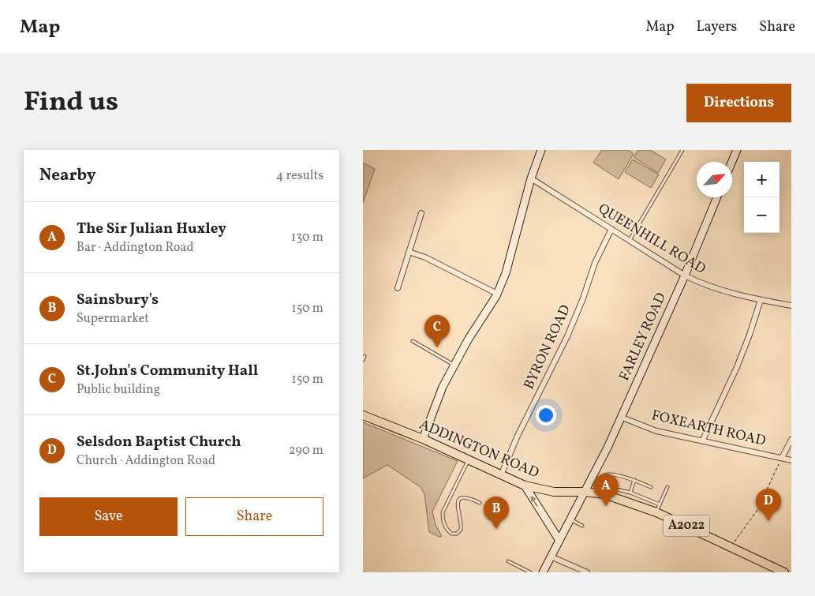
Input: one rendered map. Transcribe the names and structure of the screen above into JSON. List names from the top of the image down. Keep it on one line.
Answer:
{"streets":{"main road":["ADDINGTON ROAD","A2022"],"street":["QUEENHILL ROAD","FARLEY ROAD","BYRON ROAD","FOXEARTH ROAD"]},"crossings":[["QUEENHILL ROAD","FARLEY ROAD"],["QUEENHILL ROAD","BYRON ROAD"],["FARLEY ROAD","FOXEARTH ROAD"],["FARLEY ROAD","ADDINGTON ROAD"],["BYRON ROAD","ADDINGTON ROAD"]],"north":"top right","page":{"header":"Map","nav":["Map","Layers","Share"],"title":"Find us","buttons":["Directions",["Save","Share"]],"heading":["Nearby","4 results"],"map_buttons":["+","−"],"list":[{"mark":"A","name":"The Sir Julian Huxley","note":"Bar · Addington Road","value":"130 m"},{"mark":"B","name":"Sainsbury's","note":"Supermarket","value":"150 m"},{"mark":"C","name":"St.John's Community Hall","note":"Public building","value":"150 m"},{"mark":"D","name":"Selsdon Baptist Church","note":"Church · Addington Road","value":"290 m"}],"pins":["C","A","D","B"]}}
